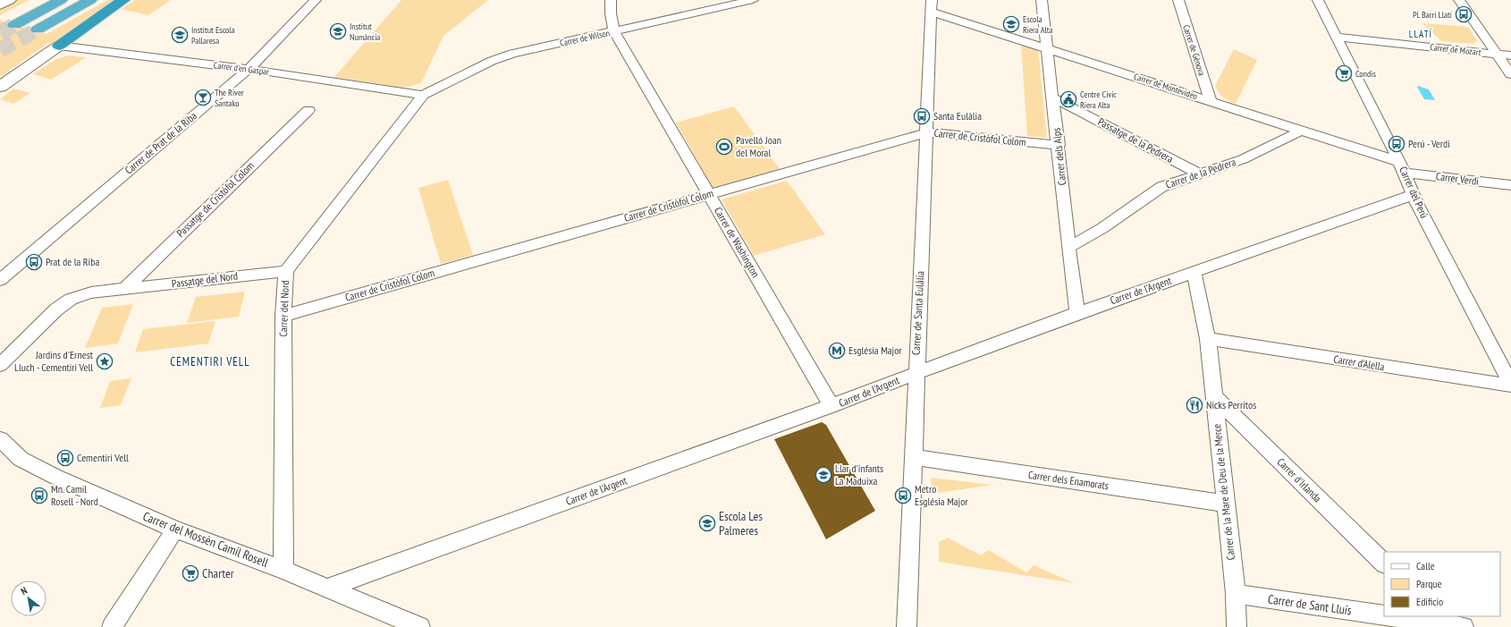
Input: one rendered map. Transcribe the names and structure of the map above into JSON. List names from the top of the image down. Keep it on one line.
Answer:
{"streets":{"street":["Carrer de Wilson","Carrer de Mozart","Carrer de Gènova","Carrer d'en Gaspar","Carrer de Montevideo","Carrer de Cristòfol Colom","Passatge de la Pedrera","Carrer de Prat de la Riba","Carrer dels Alps","Carrer de la Pedrera","Carrer Verdi","Carrer del Perú","Passatge de Cristòfol Colom","Carrer de Washington","Passatge del Nord","Carrer de l'Argent","Carrer del Nord","Carrer de Santa Eulália","Carrer d'Alella","Carrer dels Enamorats","Carrer d'Irlanda","Carrer de la Mare de Deu de la Merce","Carrer del Mossèn Camil Rosell","Carrer de Sant Lluís"]},"crossings":[["Carrer de Wilson","Carrer d'en Gaspar"],["Carrer de Wilson","Carrer de Washington"],["Carrer de Wilson","Carrer del Nord"],["Carrer de Mozart","Carrer del Perú"],["Carrer de Gènova","Carrer de Montevideo"],["Carrer d'en Gaspar","Carrer de Prat de la Riba"],["Carrer d'en Gaspar","Carrer del Nord"],["Carrer de Montevideo","Carrer dels Alps"],["Carrer de Montevideo","Carrer de la Pedrera"],["Carrer de Montevideo","Carrer Verdi"],["Carrer de Montevideo","Carrer del Perú"],["Carrer de Montevideo","Carrer de Santa Eulália"],["Carrer de Cristòfol Colom","Carrer dels Alps"],["Carrer de Cristòfol Colom","Carrer de Washington"],["Carrer de Cristòfol Colom","Carrer del Nord"],["Carrer de Cristòfol Colom","Carrer de Santa Eulália"],["Passatge de la Pedrera","Carrer dels Alps"],["Passatge de la Pedrera","Carrer de la Pedrera"],["Carrer dels Alps","Carrer de la Pedrera"],["Carrer dels Alps","Carrer de l'Argent"],["Carrer Verdi","Carrer del Perú"],["Carrer del Perú","Carrer de l'Argent"],["Carrer del Perú","Carrer d'Alella"],["Passatge de Cristòfol Colom","Passatge del Nord"],["Carrer de Washington","Carrer de l'Argent"],["Passatge del Nord","Carrer del Nord"],["Carrer de l'Argent","Carrer de Santa Eulália"],["Carrer de l'Argent","Carrer de la Mare de Deu de la Merce"],["Carrer de l'Argent","Carrer del Mossèn Camil Rosell"],["Carrer del Nord","Carrer del Mossèn Camil Rosell"],["Carrer de Santa Eulália","Carrer dels Enamorats"],["Carrer d'Alella","Carrer de la Mare de Deu de la Merce"],["Carrer dels Enamorats","Carrer de la Mare de Deu de la Merce"],["Carrer d'Irlanda","Carrer de la Mare de Deu de la Merce"],["Carrer de la Mare de Deu de la Merce","Carrer de Sant Lluís"]],"districts":["LLATÍ","CEMENTIRI VELL"],"places":{"bus stop":["Pl. Barri Llatí","Santa Eulàlia","Perú - Verdi","Prat de la Riba","Cementiri Vell","Mn. Camil Rosell - Nord","Metro Església Major"],"school or university":["Escola Riera Alta","Institut Numància","Institut Escola Pallaresa","Llar d'infants La Maduixa","Escola Les Palmeres"],"supermarket":["Condis","Charter"],"bar":["The River Santako"],"public building":["Centre Civic Riera Alta"],"sports":["Pavelló Joan del Moral"],"metro station":["Església Major"],"place":["Jardins d'Ernest Lluch - Cementiri Vell"],"restaurant":["Nicks Perritos"]},"legend":["Calle","Parque","Edificio"],"north":"top left"}
